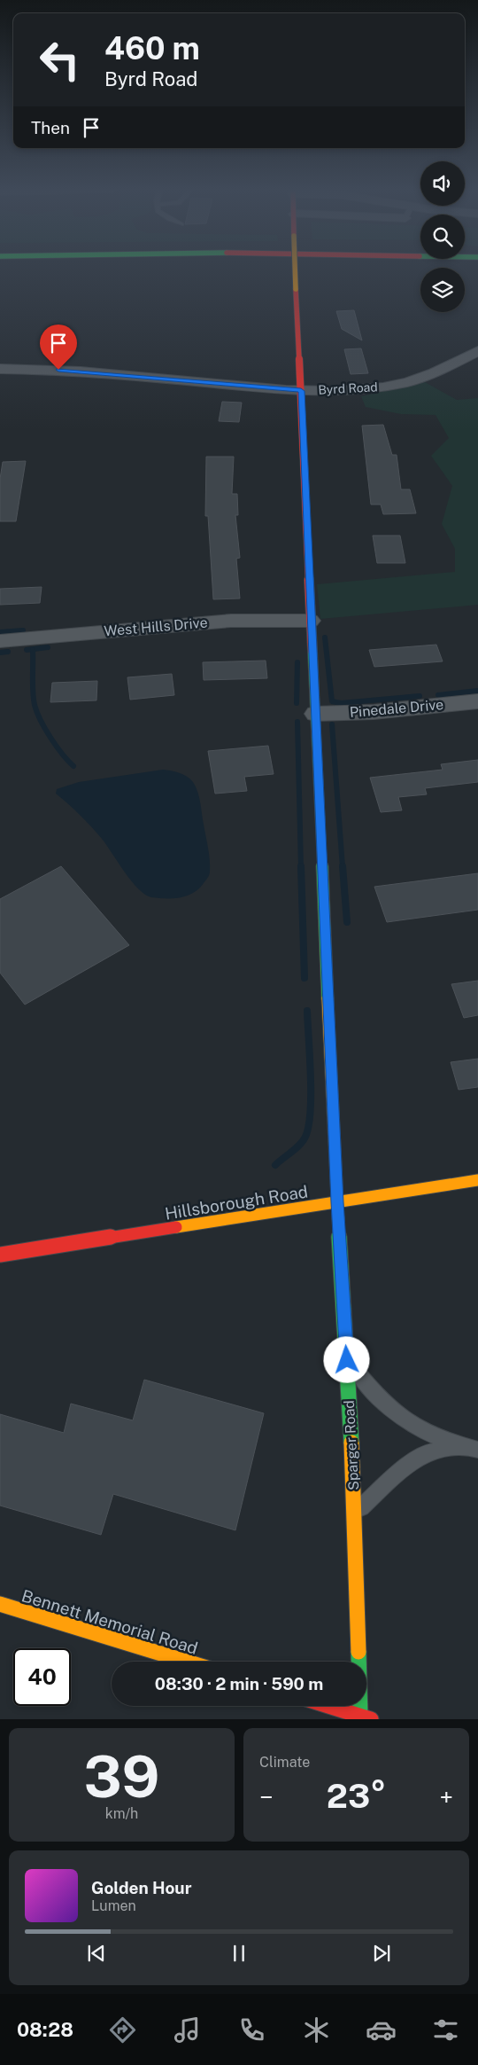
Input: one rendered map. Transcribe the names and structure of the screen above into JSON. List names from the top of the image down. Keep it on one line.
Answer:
{"streets":{"main road":["Hillsborough Road","Sparger Road","Bennett Memorial Road"],"street":["Byrd Road","West Hills Drive","Pinedale Drive"]},"crossings":[["Byrd Road","Sparger Road"],["West Hills Drive","Sparger Road"],["Pinedale Drive","Sparger Road"],["Hillsborough Road","Sparger Road"]],"page":{"turn":["460 m","Byrd Road"],"then":"Then","limit":"40","trip":"08:30 · 2 min · 590 m","tile":[["39","km/h"],"Climate"],"heat":["−","23°","+"],"song":["Golden Hour","Lumen"],"tabs":"08:28"}}
